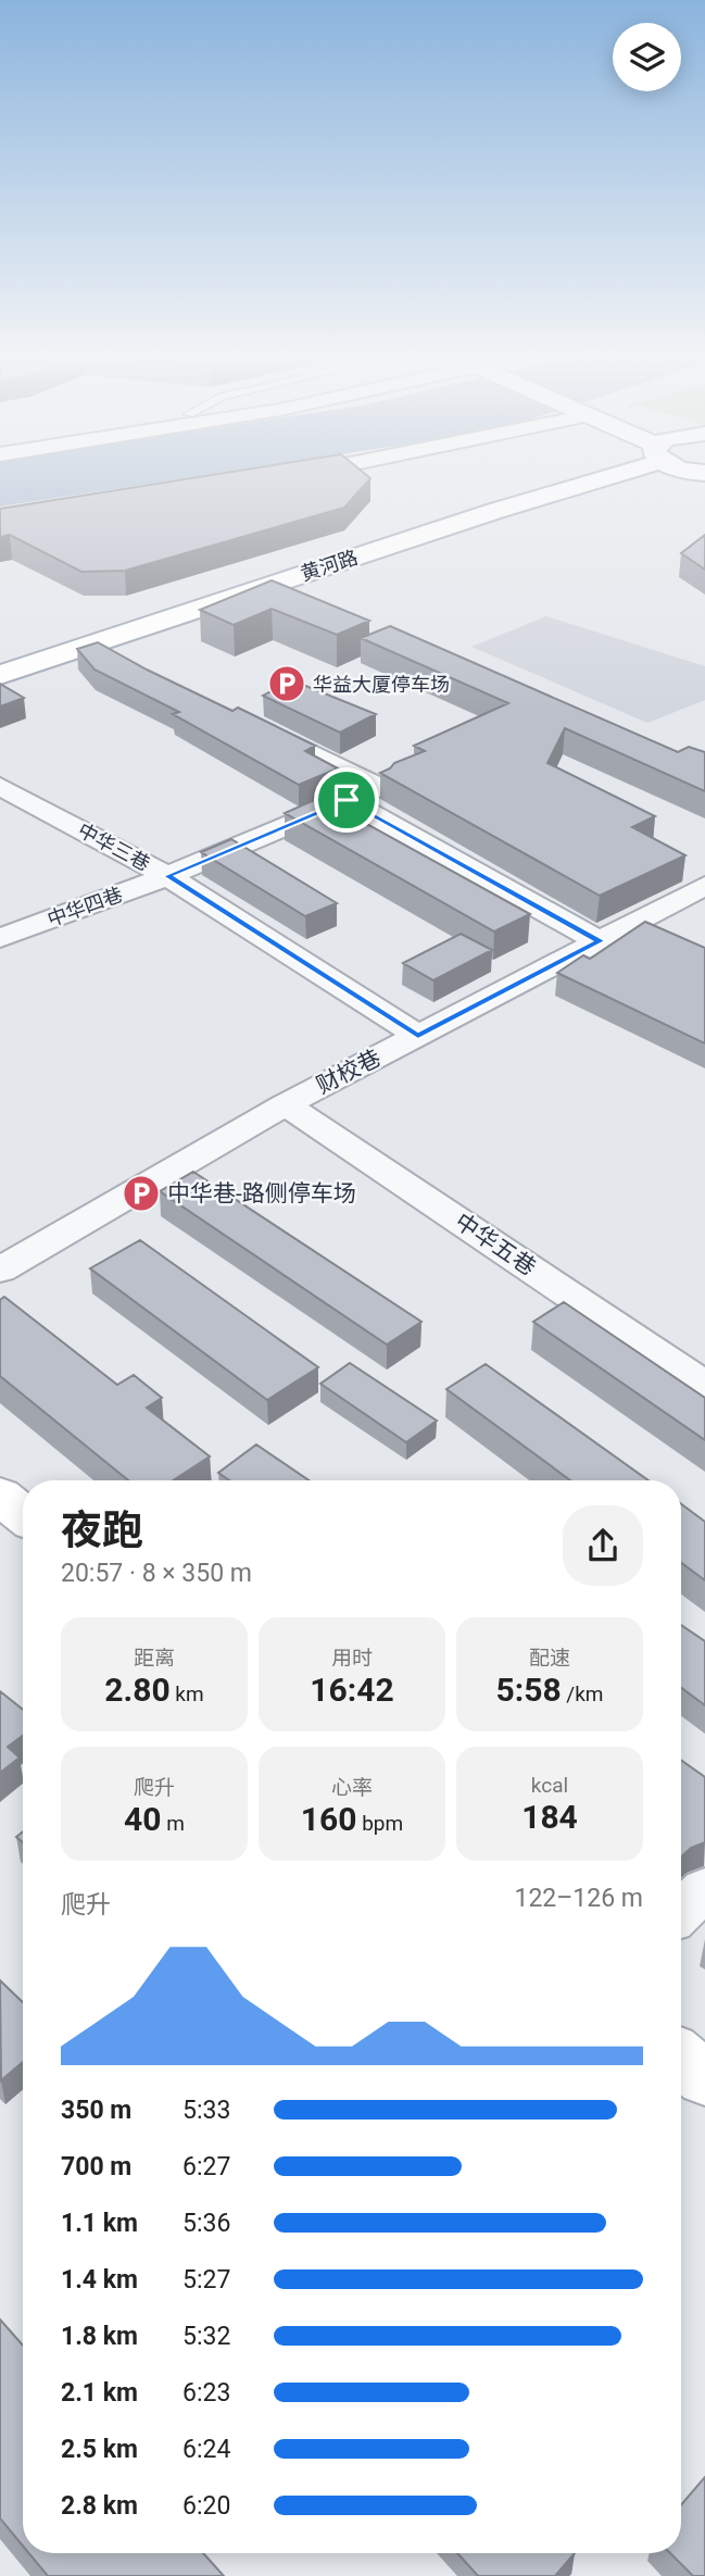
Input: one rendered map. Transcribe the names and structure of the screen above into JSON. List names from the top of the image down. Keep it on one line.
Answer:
{"streets":{"main road":["黄河路"],"street":["中华三巷","中华四巷","财校巷","中华五巷"]},"crossings":[["中华三巷","中华四巷"],["中华三巷","财校巷"],["财校巷","中华五巷"]],"places":{"parking":["华益大厦停车场","中华巷-路侧停车场"]},"page":{"heading":["夜跑","20:57 · 8 × 350 m"],"stats":[["距离","2.80 km"],["用时","16:42"],["配速","5:58 /km"],["爬升","40 m"],["心率","160 bpm"],["kcal","184"]],"chart":["爬升","122–126 m"],"list":[{"name":"350 m","note":"5:33"},{"name":"700 m","note":"6:27"},{"name":"1.1 km","note":"5:36"},{"name":"1.4 km","note":"5:27"},{"name":"1.8 km","note":"5:32"},{"name":"2.1 km","note":"6:23"},{"name":"2.5 km","note":"6:24"},{"name":"2.8 km","note":"6:20"}]}}
